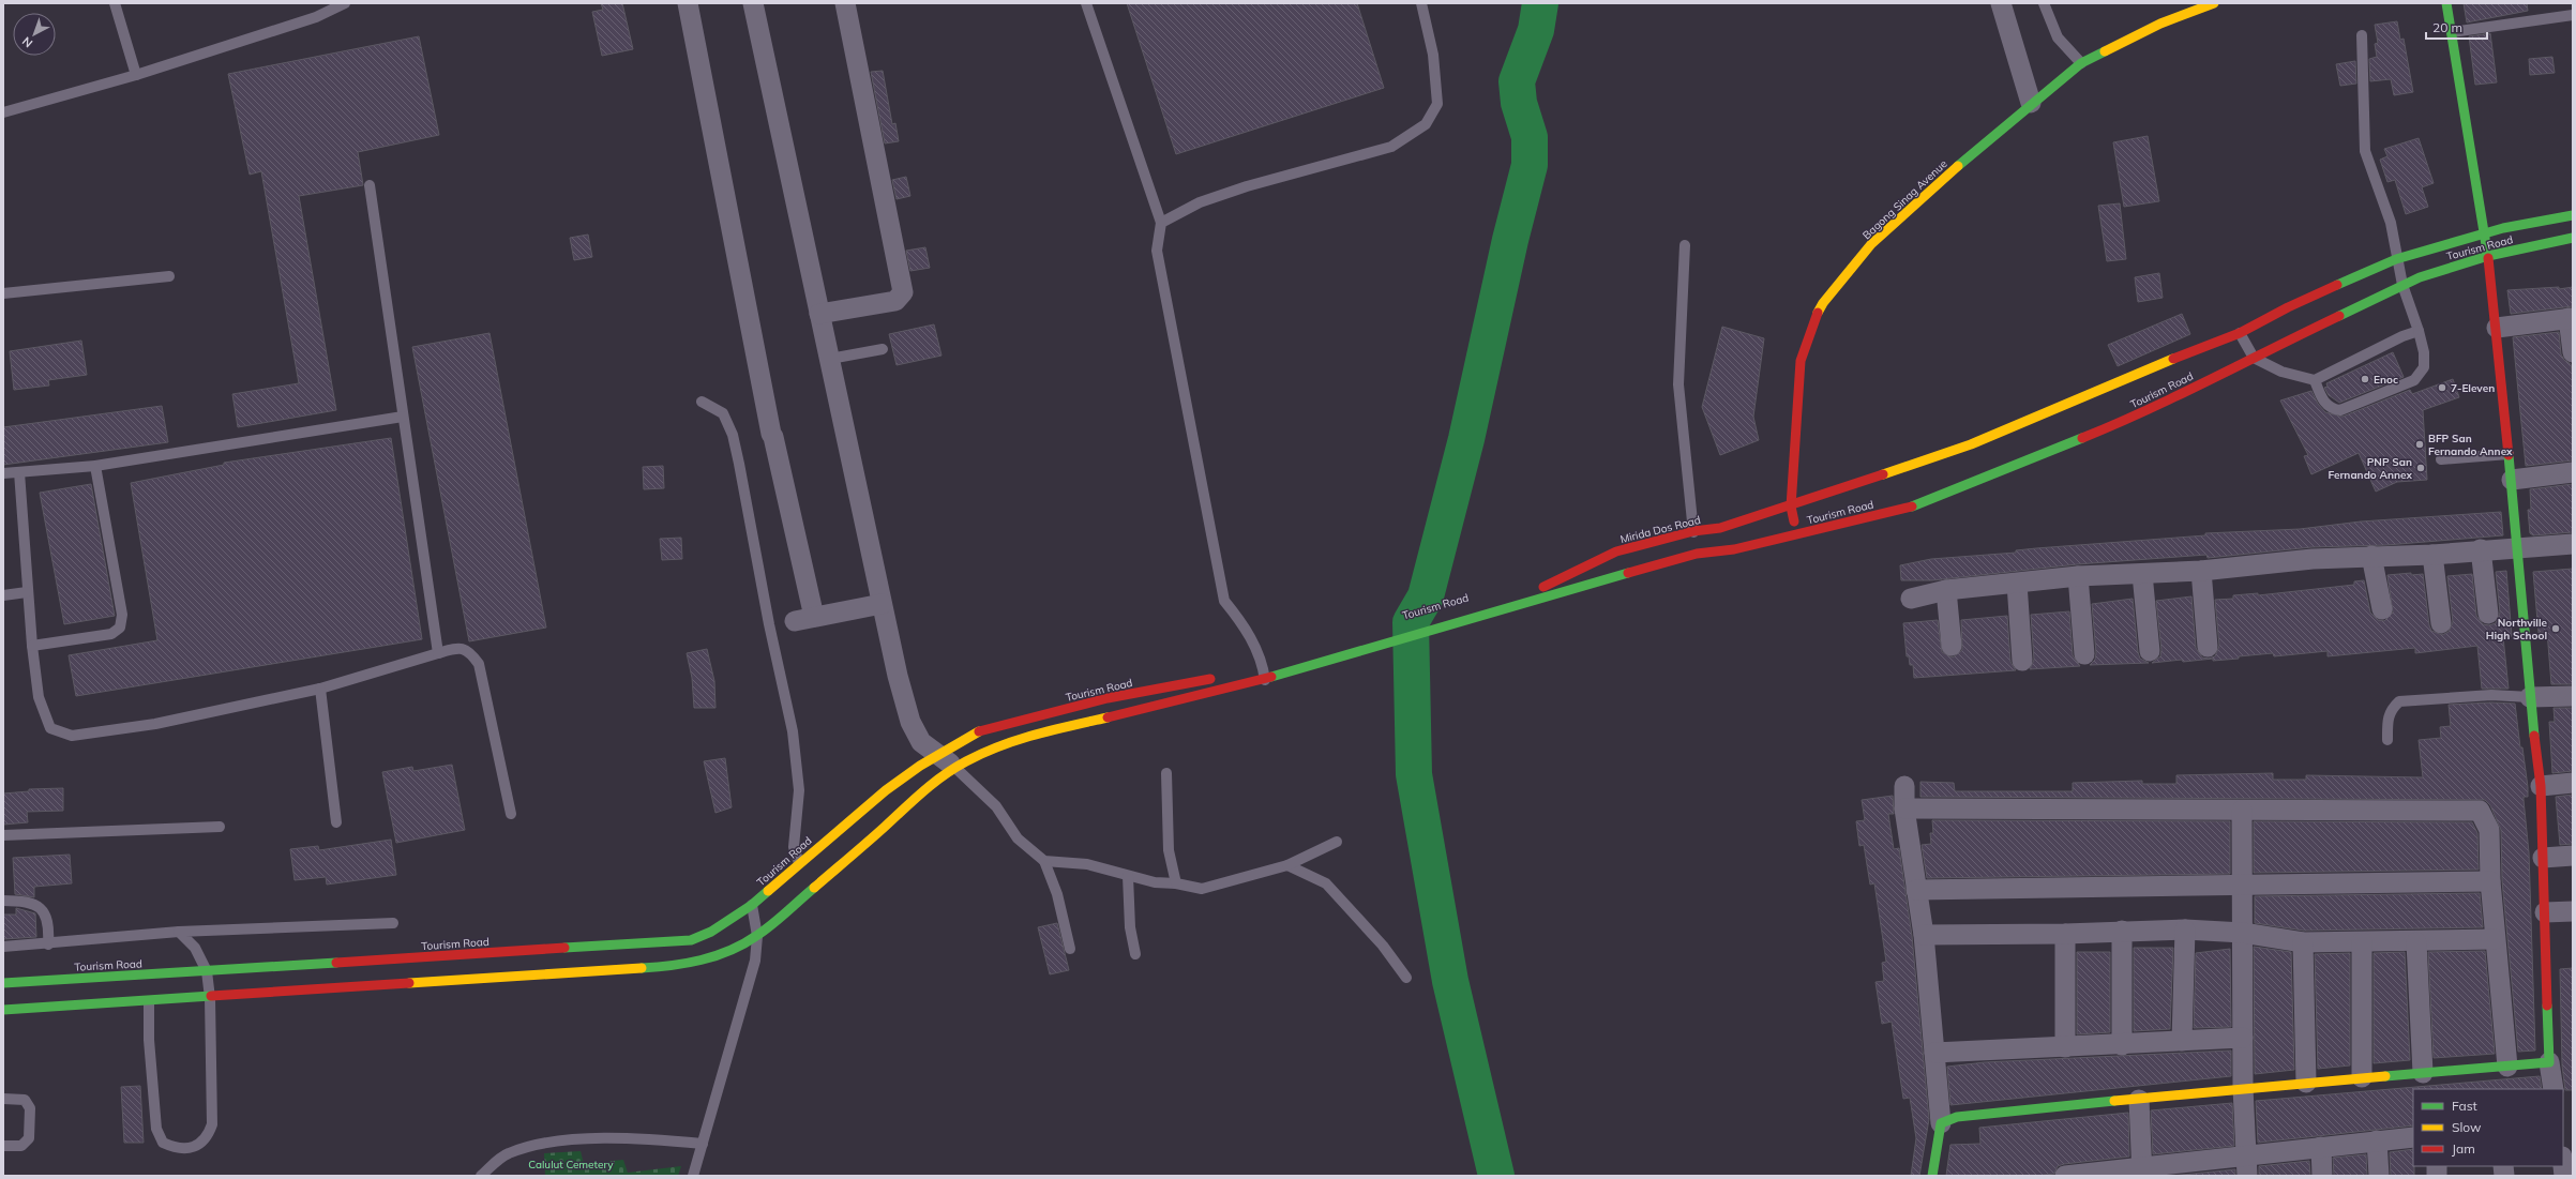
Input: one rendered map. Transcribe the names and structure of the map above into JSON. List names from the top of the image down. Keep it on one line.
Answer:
{"streets":{"main road":["Bagong Sinag Avenue","Tourism Road","Mirida Dos Road"]},"crossings":[["Bagong Sinag Avenue","Tourism Road"],["Bagong Sinag Avenue","Mirida Dos Road"],["Tourism Road","Mirida Dos Road"]],"parks":["Calulut Cemetery"],"places":["Enoc","7-Eleven","BFP San Fernando Annex","PNP San Fernando Annex","Northville High School"],"legend":["Fast","Slow","Jam"],"scale_bar":"20 m","north":"bottom left"}
